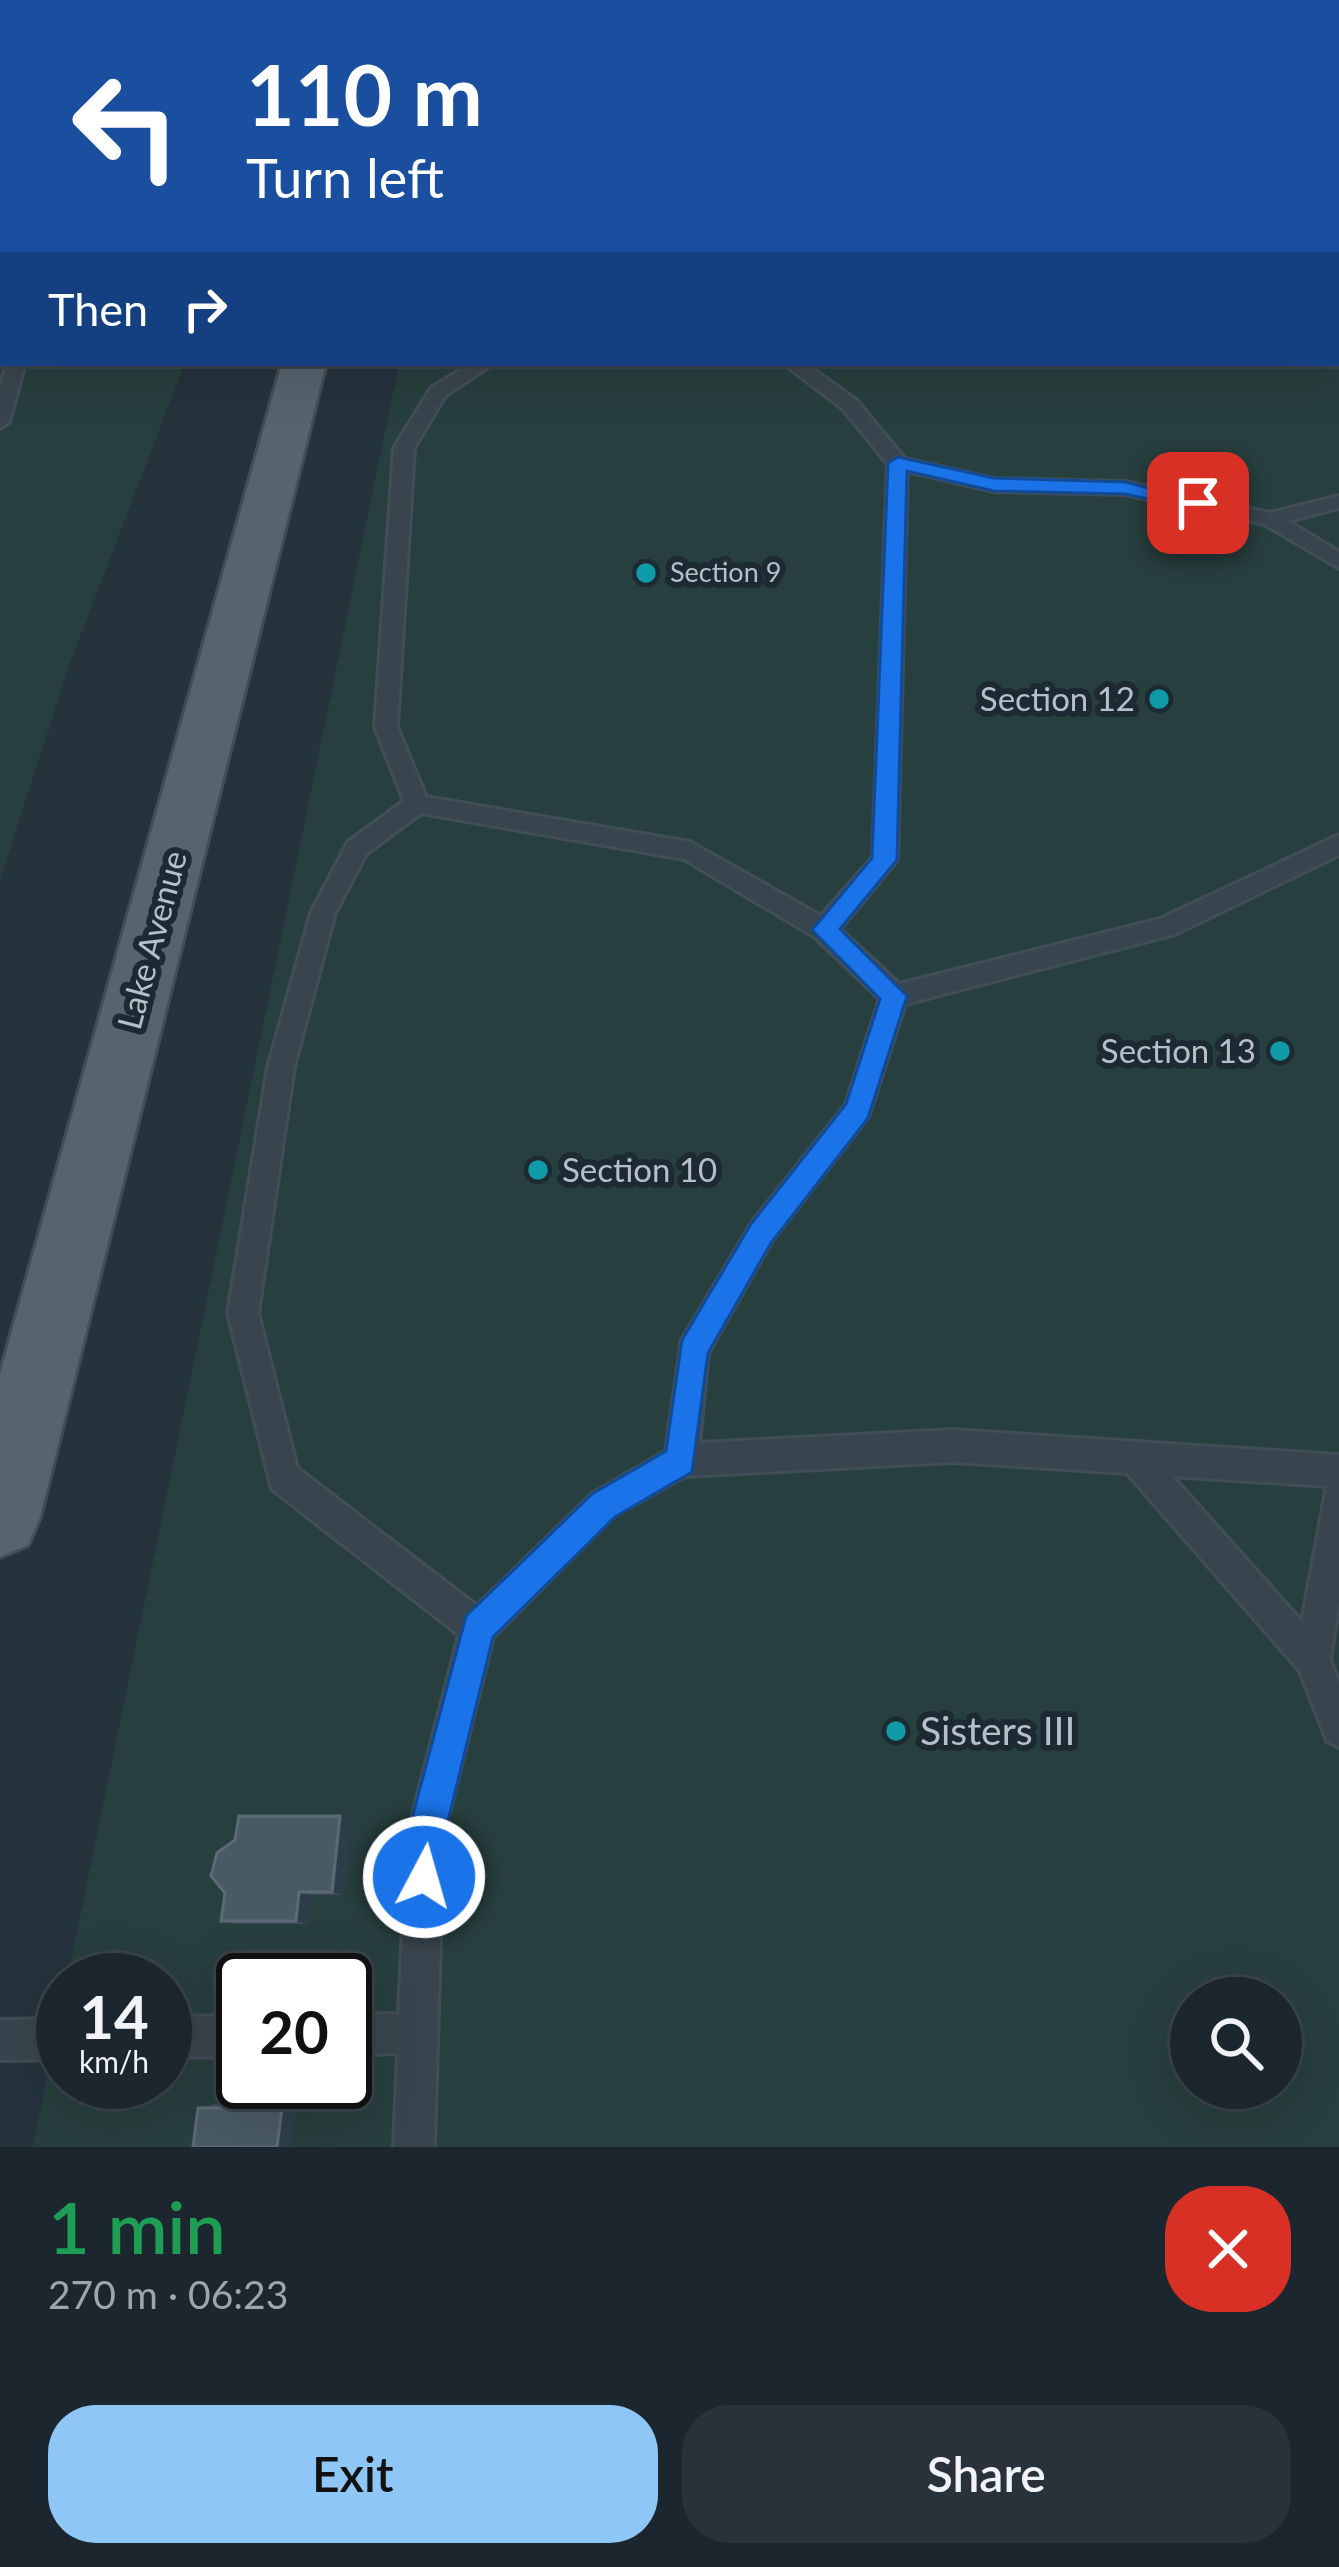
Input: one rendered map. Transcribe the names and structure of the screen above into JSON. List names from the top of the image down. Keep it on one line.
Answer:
{"streets":{"main road":["Lake Avenue"]},"places":["Section 9","Section 12","Section 13","Section 10","Sisters III"],"page":{"turn":["110 m","Turn left"],"then":"Then","speed":"14 km/h","limit":"20","heading":["1 min","270 m · 06:23"],"buttons":["Exit","Share"]}}
